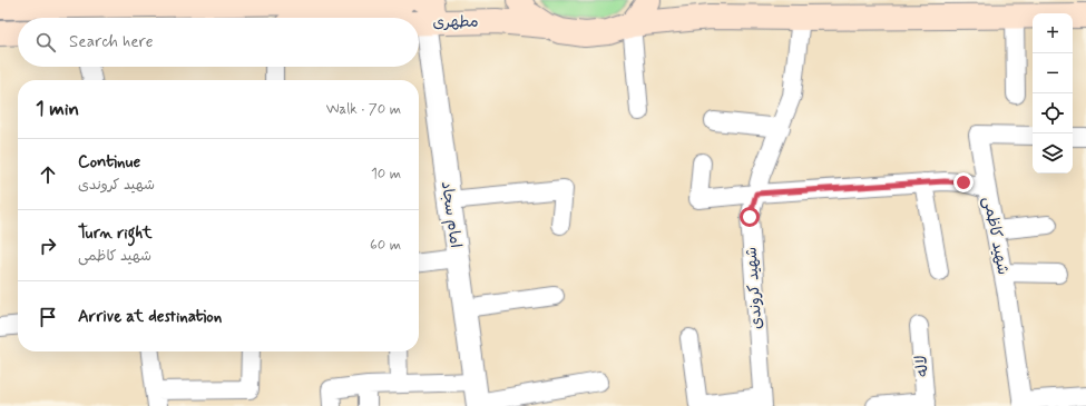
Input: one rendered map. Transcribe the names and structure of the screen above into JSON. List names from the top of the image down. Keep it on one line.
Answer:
{"streets":{"main road":["مطهری"],"street":["امام سجاد","شهید کاظمی","شهید کروندی","لاله"]},"crossings":[["مطهری","امام سجاد"],["شهید کاظمی","شهید کروندی"]],"page":{"map_buttons":["+","−"],"search":"Search here","heading":["1 min","Walk · 70 m"],"list":[["Continue","شهید کروندی","10 m"],["Turn right","شهید کاظمی","60 m"],"Arrive at destination"]}}
